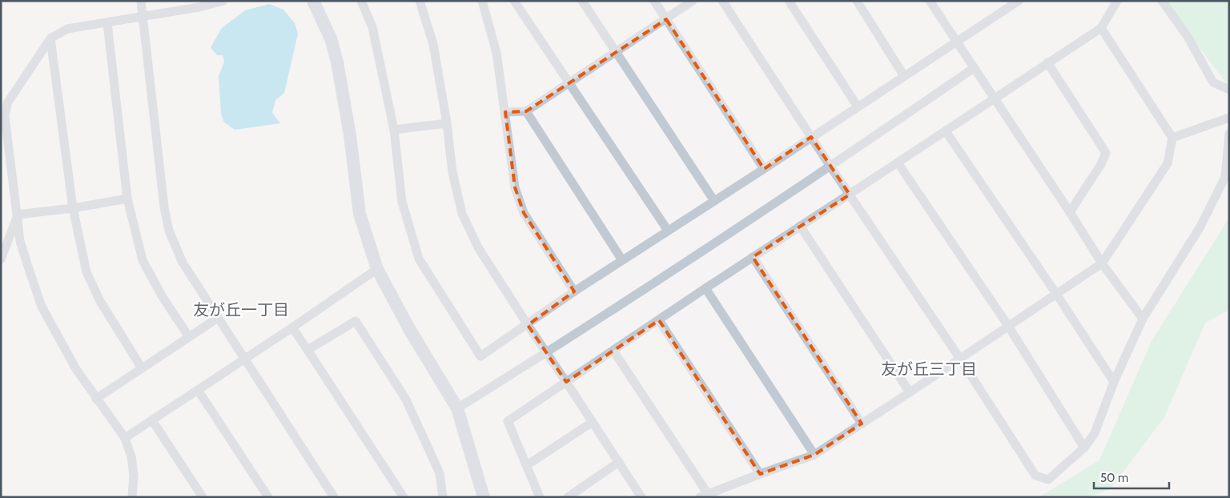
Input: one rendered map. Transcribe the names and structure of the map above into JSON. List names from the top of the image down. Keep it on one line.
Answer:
{"districts":["友が丘一丁目","友が丘三丁目"],"scale_bar":"50 m"}
